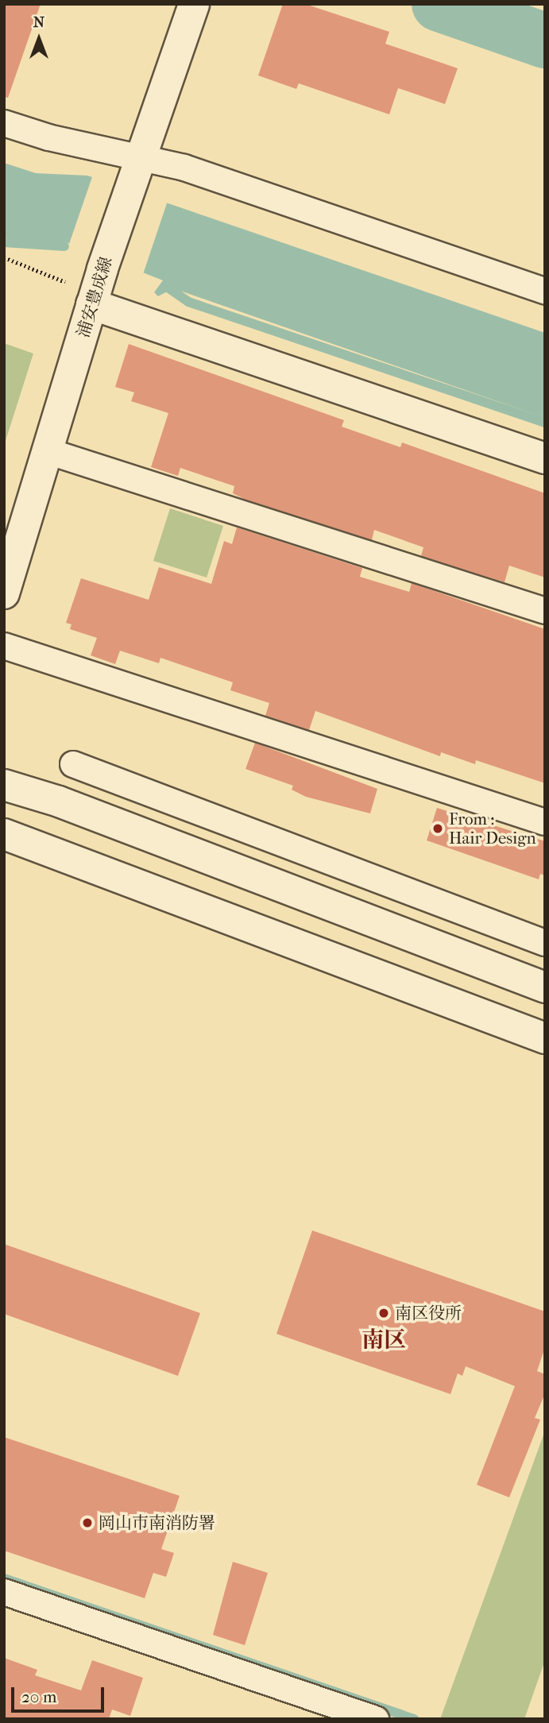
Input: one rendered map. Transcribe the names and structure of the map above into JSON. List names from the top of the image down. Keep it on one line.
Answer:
{"streets":{"street":["浦安豊成線"]},"districts":["南区"],"places":["From : Hair Design","南区役所","岡山市南消防署"],"scale_bar":"20 m","north":"top"}
